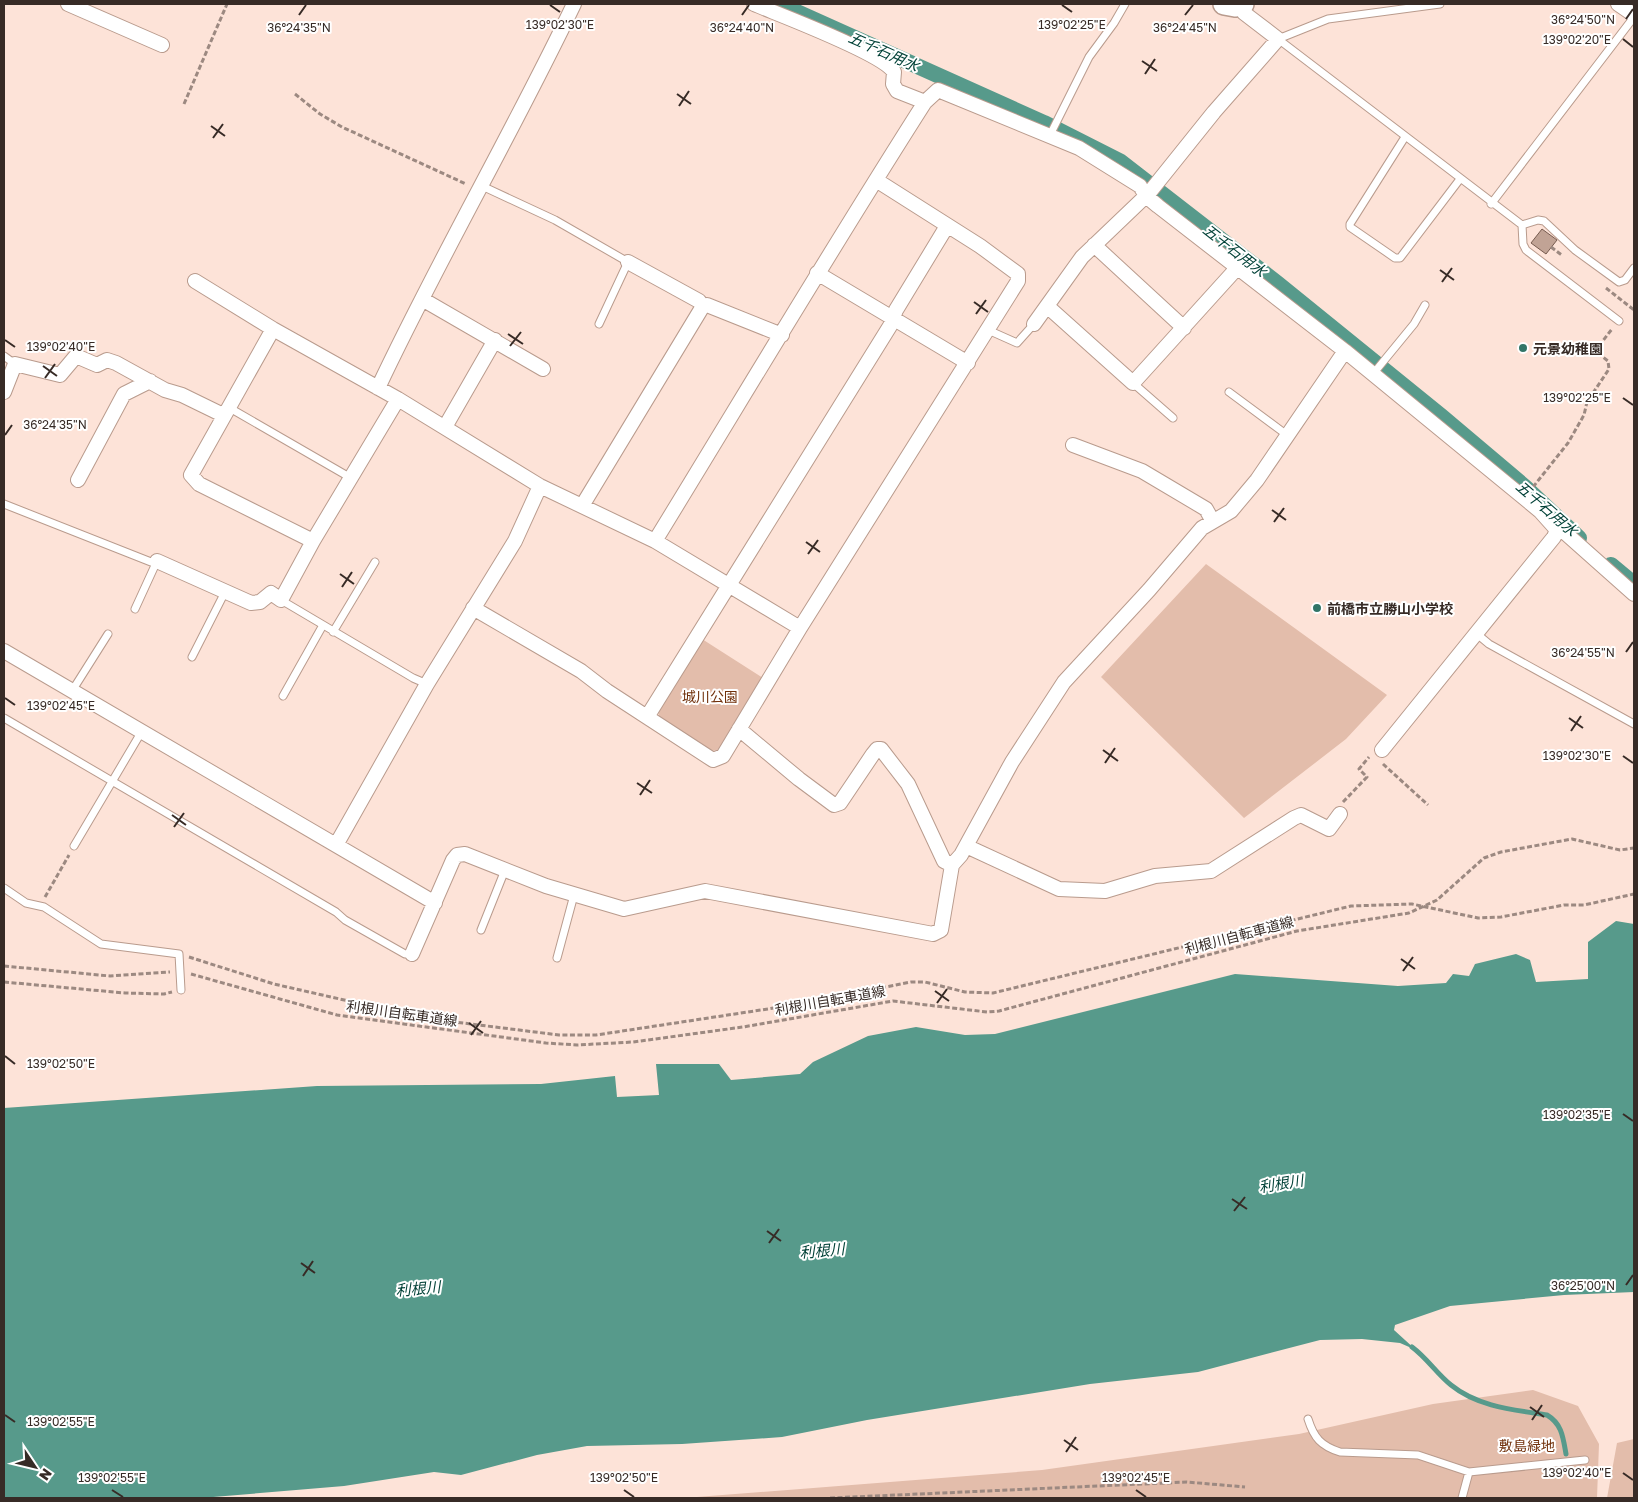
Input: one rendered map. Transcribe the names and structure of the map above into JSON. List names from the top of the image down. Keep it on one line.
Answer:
{"streets":{"path":["利根川自転車道線"]},"water":["五千石用水","利根川"],"parks":["城川公園","敷島緑地"],"places":["元景幼稚園","前橋市立勝山小学校"],"north":"bottom right","coordinates":["36°24'50\"N","139°02'30\"E","139°02'25\"E","36°24'35\"N","36°24'40\"N","36°24'45\"N","139°02'20\"E","139°02'40\"E","36°24'55\"N","139°02'45\"E","139°02'50\"E","139°02'35\"E","36°25'00\"N","139°02'55\"E"]}
